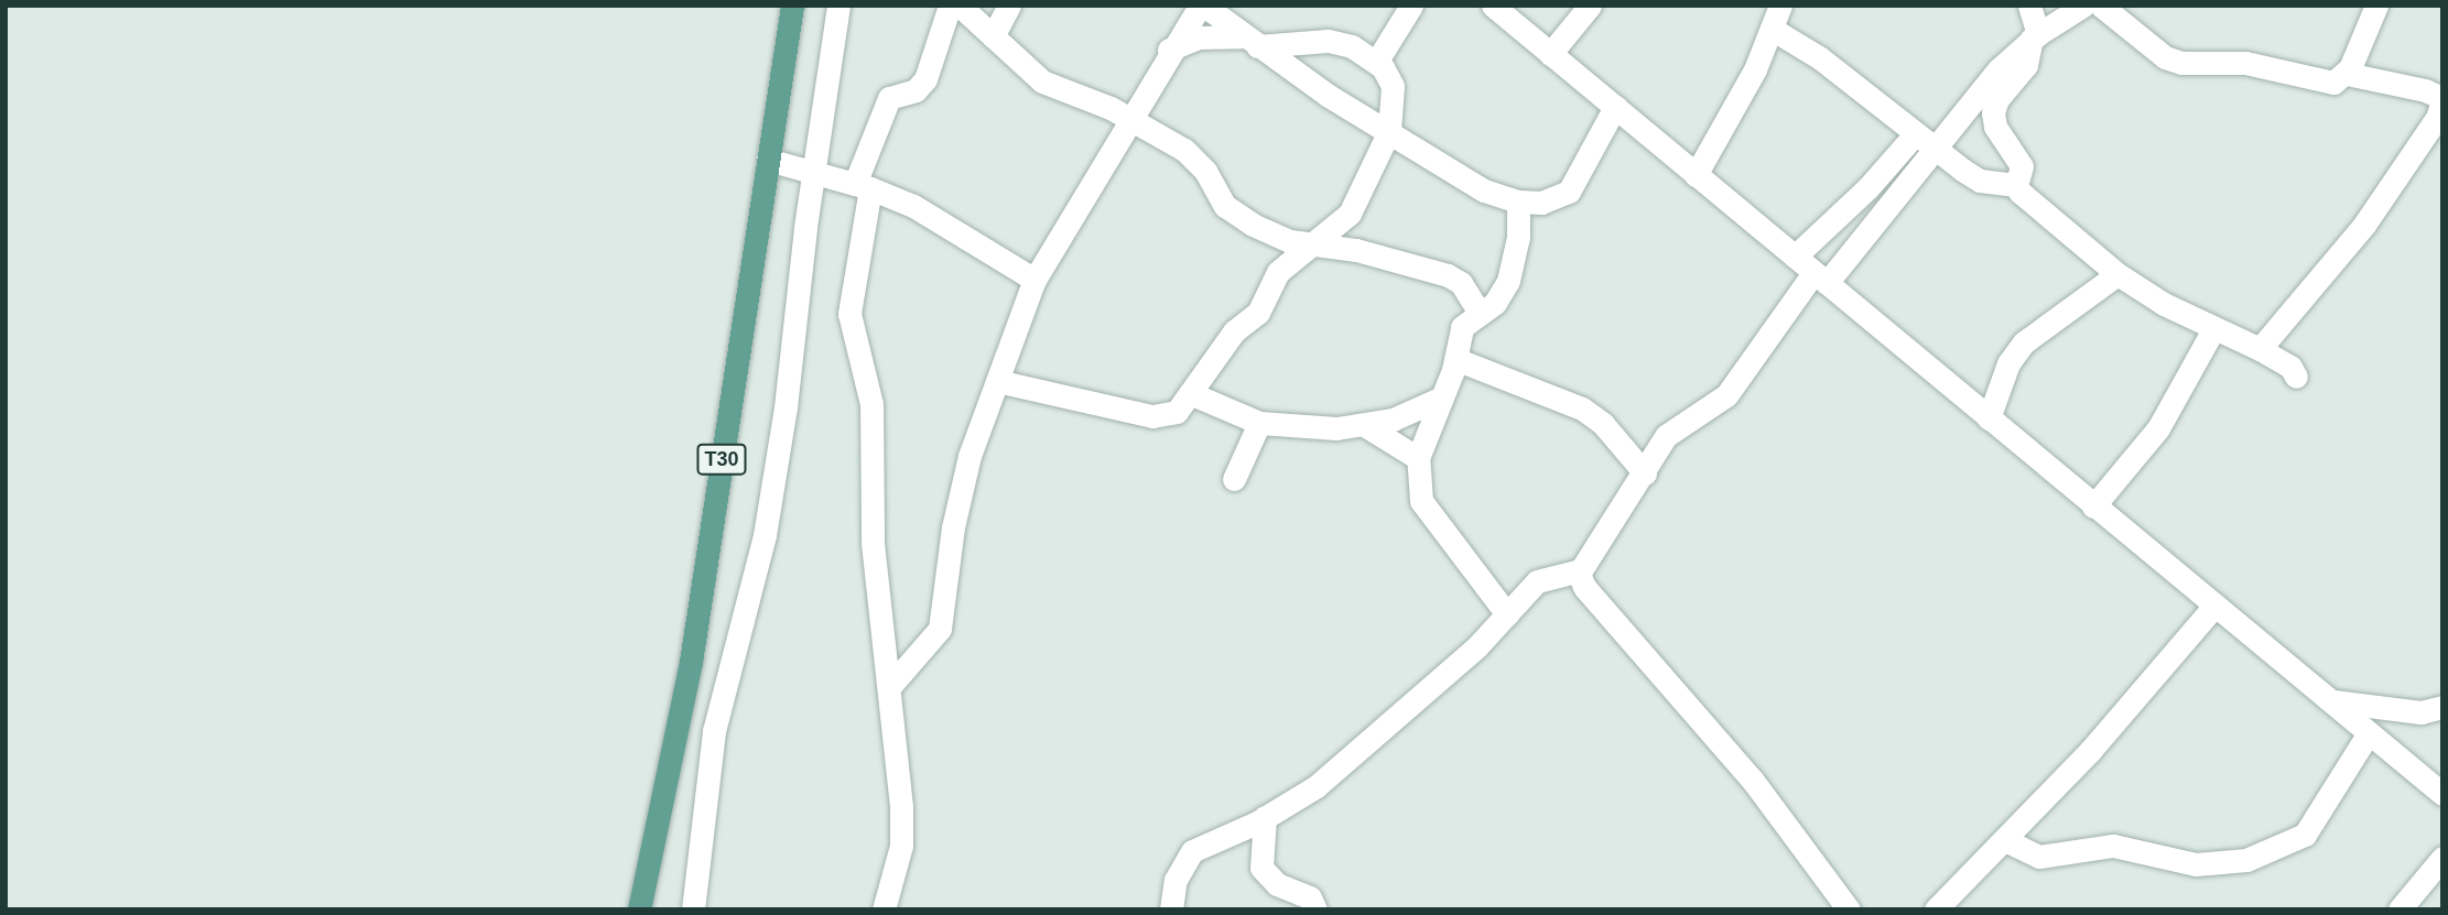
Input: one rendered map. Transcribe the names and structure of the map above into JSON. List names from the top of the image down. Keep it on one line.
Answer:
{"streets":{"main road":["T30"]}}
